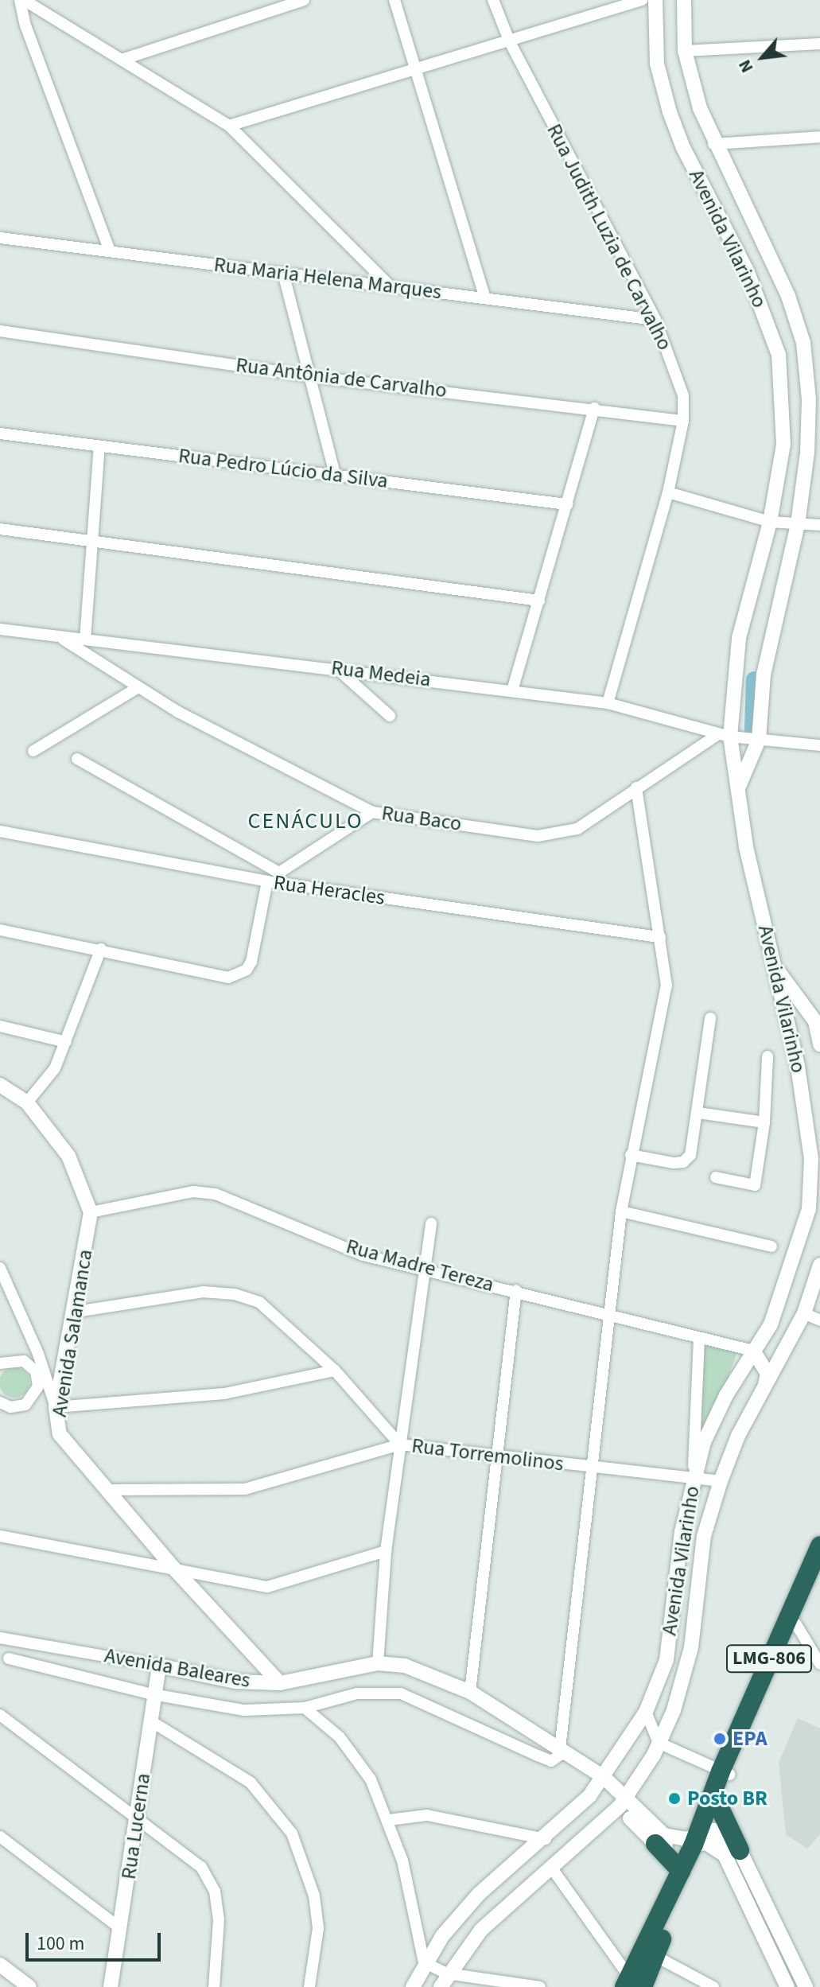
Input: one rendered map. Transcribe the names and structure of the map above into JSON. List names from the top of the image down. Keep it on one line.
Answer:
{"streets":{"highway":["LMG-806"],"main road":["Avenida Vilarinho","Avenida Salamanca","Avenida Baleares","Rua Lucerna"],"street":["Rua Judith Luzia de Carvalho","Rua Maria Helena Marques","Rua Antônia de Carvalho","Rua Pedro Lúcio da Silva","Rua Medeia","Rua Baco","Rua Heracles","Rua Madre Tereza","Rua Torremolinos"]},"crossings":[["Rua Judith Luzia de Carvalho","Rua Maria Helena Marques"],["Rua Judith Luzia de Carvalho","Rua Antônia de Carvalho"],["Rua Judith Luzia de Carvalho","Rua Medeia"],["Avenida Vilarinho","Rua Medeia"],["Avenida Vilarinho","Rua Baco"],["Avenida Vilarinho","Rua Madre Tereza"],["Avenida Vilarinho","Rua Torremolinos"],["Avenida Vilarinho","Avenida Baleares"],["Rua Medeia","Rua Baco"],["Rua Madre Tereza","Avenida Salamanca"],["Avenida Salamanca","Rua Torremolinos"],["Avenida Salamanca","Avenida Baleares"],["LMG-806","Avenida Baleares"],["Avenida Baleares","Rua Lucerna"]],"districts":["CENÁCULO"],"places":["EPA","Posto BR"],"scale_bar":"100 m","north":"bottom left"}
